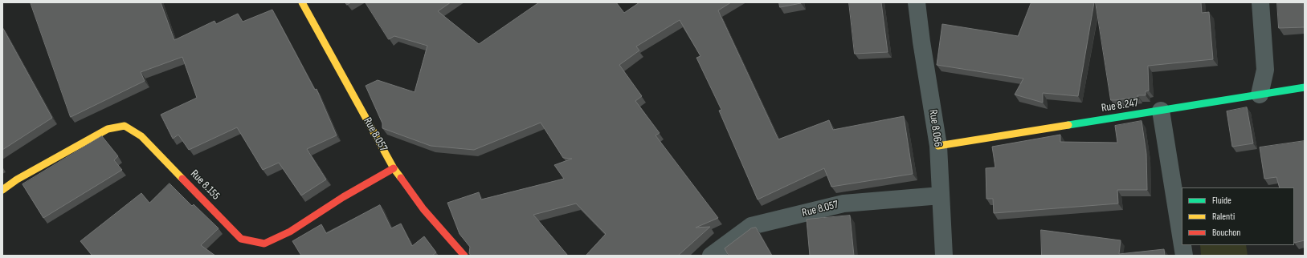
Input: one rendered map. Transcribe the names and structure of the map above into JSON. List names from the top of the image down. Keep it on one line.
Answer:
{"streets":{"street":["Rue 8.247","Rue 8.066","Rue 8.057","Rue 8.155"]},"crossings":[["Rue 8.247","Rue 8.066"],["Rue 8.066","Rue 8.057"],["Rue 8.057","Rue 8.155"]],"legend":["Fluide","Ralenti","Bouchon"]}
